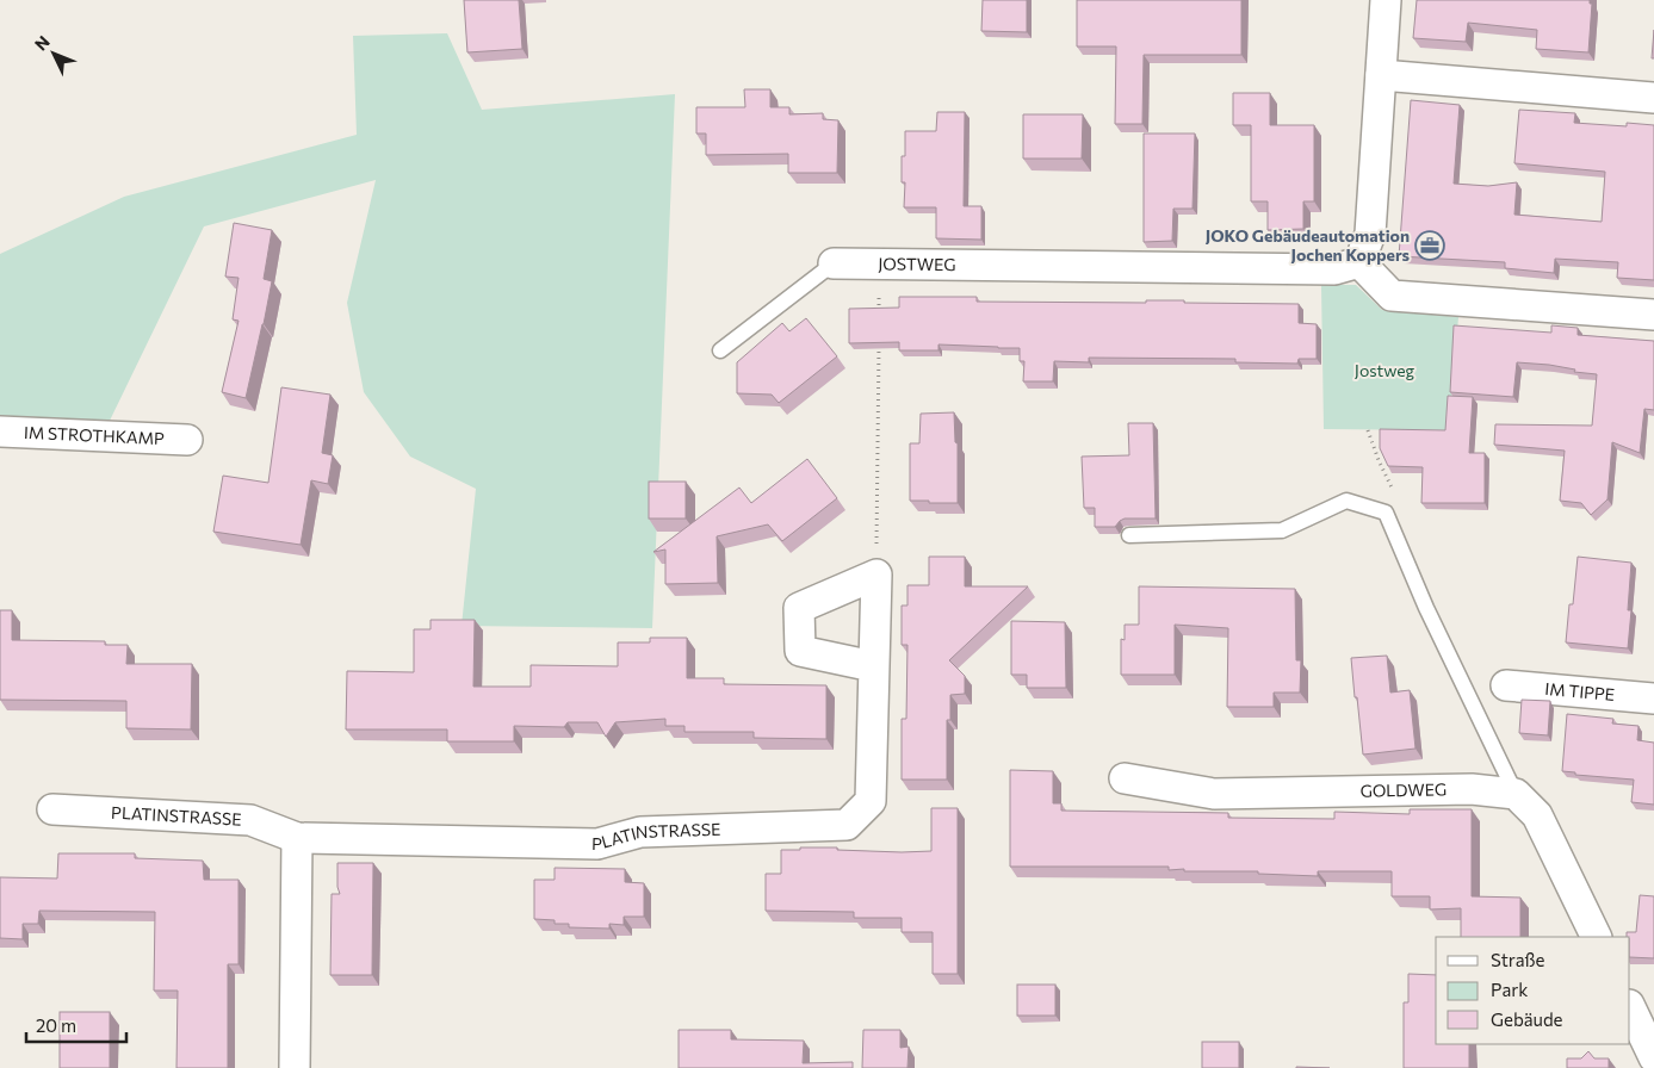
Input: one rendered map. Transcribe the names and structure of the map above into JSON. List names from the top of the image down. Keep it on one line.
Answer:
{"streets":{"street":["JOSTWEG","IM STROTHKAMP","IM TIPPE","GOLDWEG","PLATINSTRASSE"]},"parks":["Jostweg"],"places":{"office":["JOKO Gebäudeautomation Jochen Koppers"]},"legend":["Straße","Park","Gebäude"],"scale_bar":"20 m","north":"top left"}
